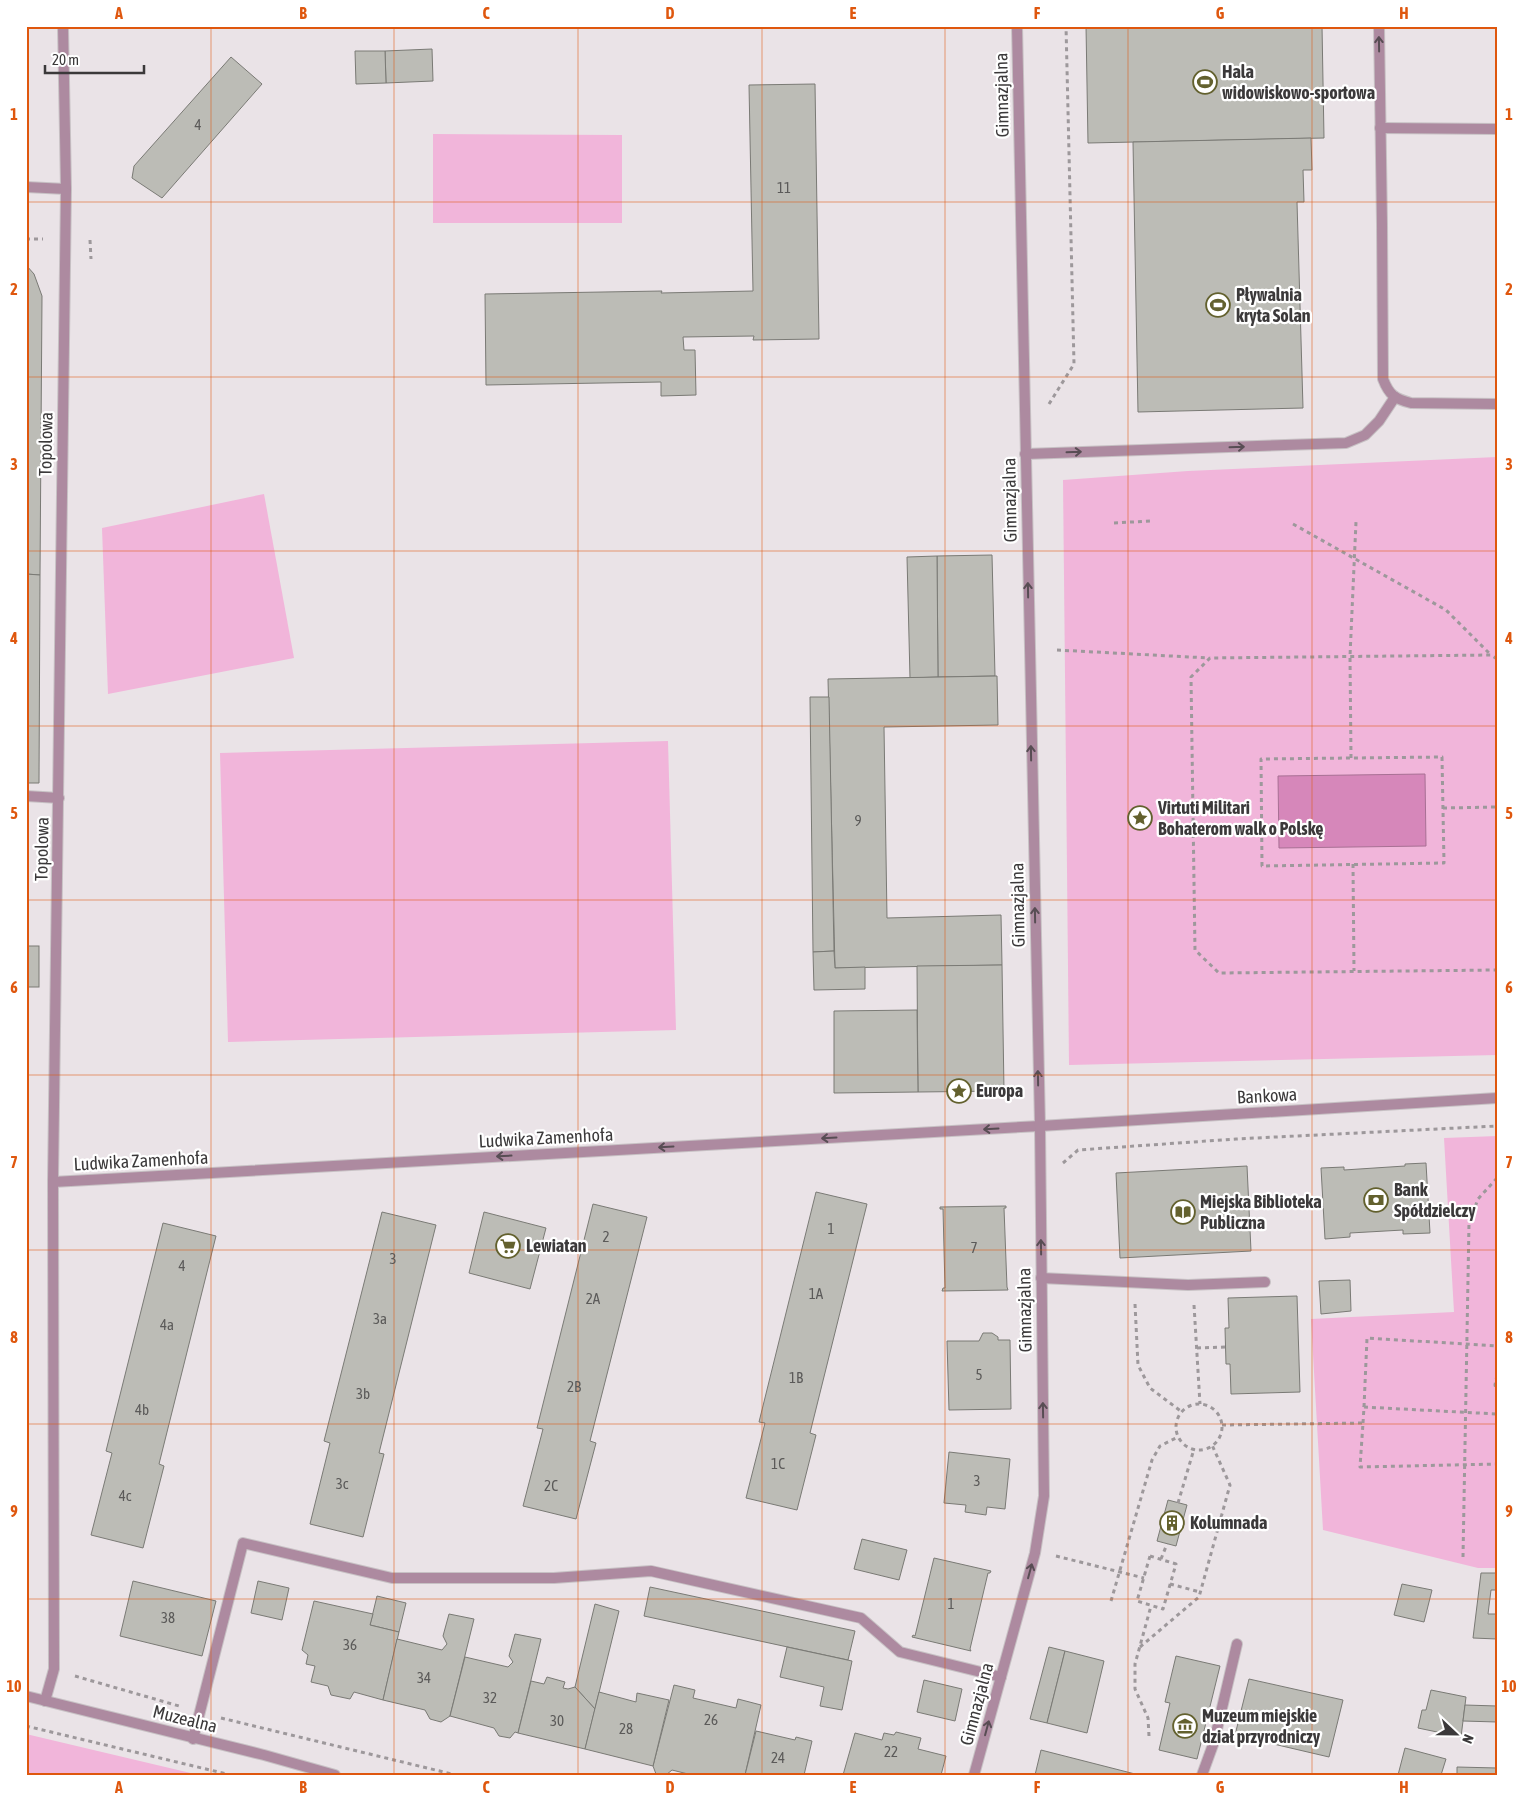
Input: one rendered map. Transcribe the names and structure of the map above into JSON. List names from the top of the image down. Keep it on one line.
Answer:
{"streets":{"street":["Gimnazjalna","Topolowa","Bankowa","Ludwika Zamenhofa","Muzealna"]},"crossings":[["Gimnazjalna","Bankowa"],["Gimnazjalna","Ludwika Zamenhofa"],["Topolowa","Ludwika Zamenhofa"],["Topolowa","Muzealna"],["Bankowa","Ludwika Zamenhofa"]],"one_way":["Gimnazjalna","Ludwika Zamenhofa"],"places":{"sports":["Hala widowiskowo-sportowa","Pływalnia kryta Solan"],"place":["Virtuti Militari Bohaterom walk o Polskę","Europa"],"bank":["Bank Spółdzielczy"],"library":["Miejska Biblioteka Publiczna"],"supermarket":["Lewiatan"],"building":["Kolumnada"],"museum":["Muzeum miejskie dział przyrodniczy"]},"house_numbers":["4","11","9","1","2","7","3","4","1A","2A","3a","4a","5","1B","2B","3b","4b","1C","3","3c","2C","4c","1","38","36","34","32","26","30","28","22","24"],"scale_bar":"20 m","north":"right","grid":{"columns":["A","B","C","D","E","F","G","H"],"rows":["1","2","3","4","5","6","7","8","9","10"]}}
